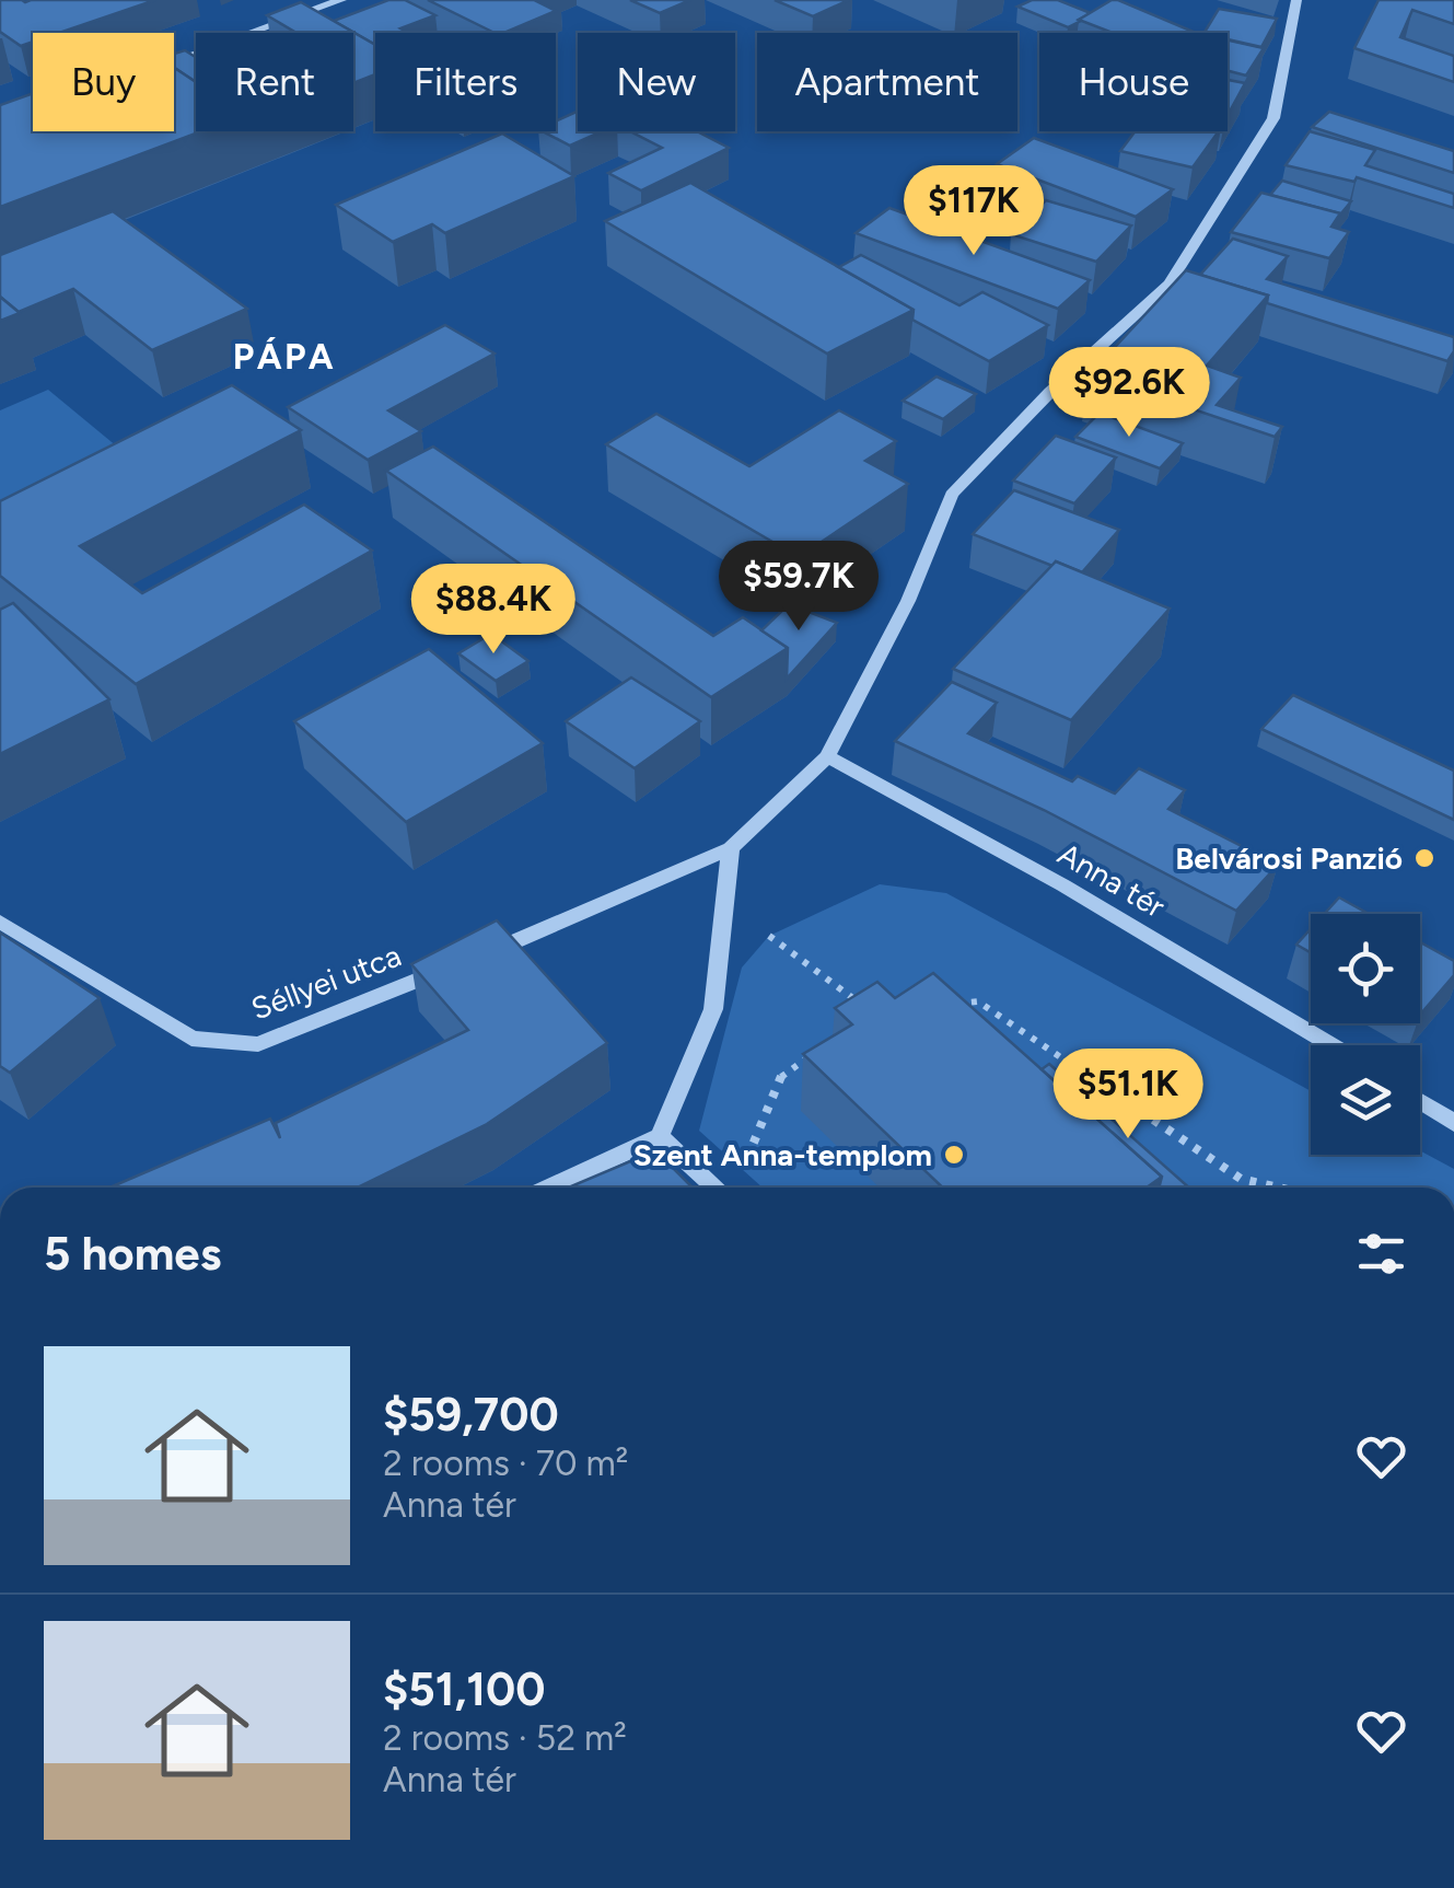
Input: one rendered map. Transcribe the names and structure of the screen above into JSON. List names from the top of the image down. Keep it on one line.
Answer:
{"streets":{"street":["Anna tér","Séllyei utca"]},"districts":["PÁPA"],"places":["Belvárosi Panzió","Szent Anna-templom"],"page":{"chip":["Buy","Rent","Filters","New","Apartment","House"],"price":["$117K","$92.6K","$59.7K","$88.4K","$51.1K"],"heading":"5 homes","list":[{"name":"$59,700","note":"2 rooms · 70 m² · Anna tér"},{"name":"$51,100","note":"2 rooms · 52 m² · Anna tér"}]}}
